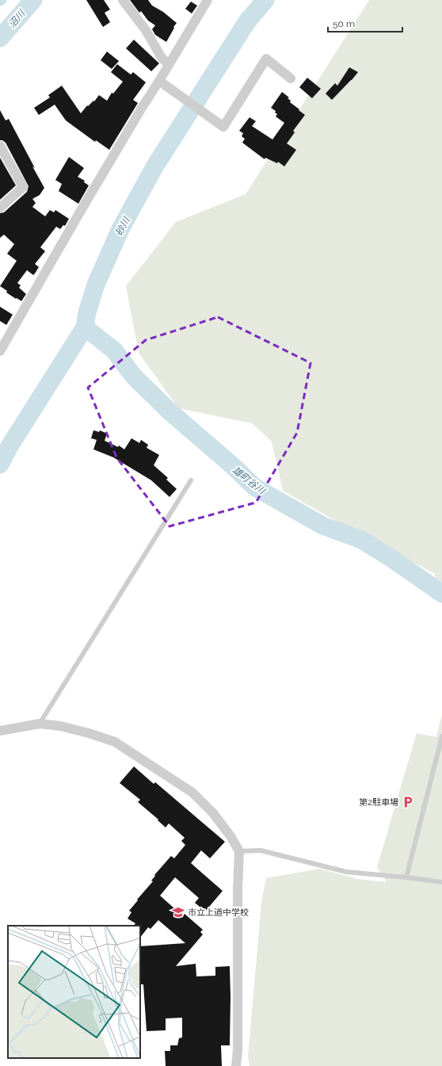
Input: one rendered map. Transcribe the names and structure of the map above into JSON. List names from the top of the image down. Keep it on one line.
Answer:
{"water":["沼川","砂川","雄町谷川"],"places":{"parking":["第2駐車場"],"school or university":["市立上道中学校"]},"scale_bar":"50 m"}
